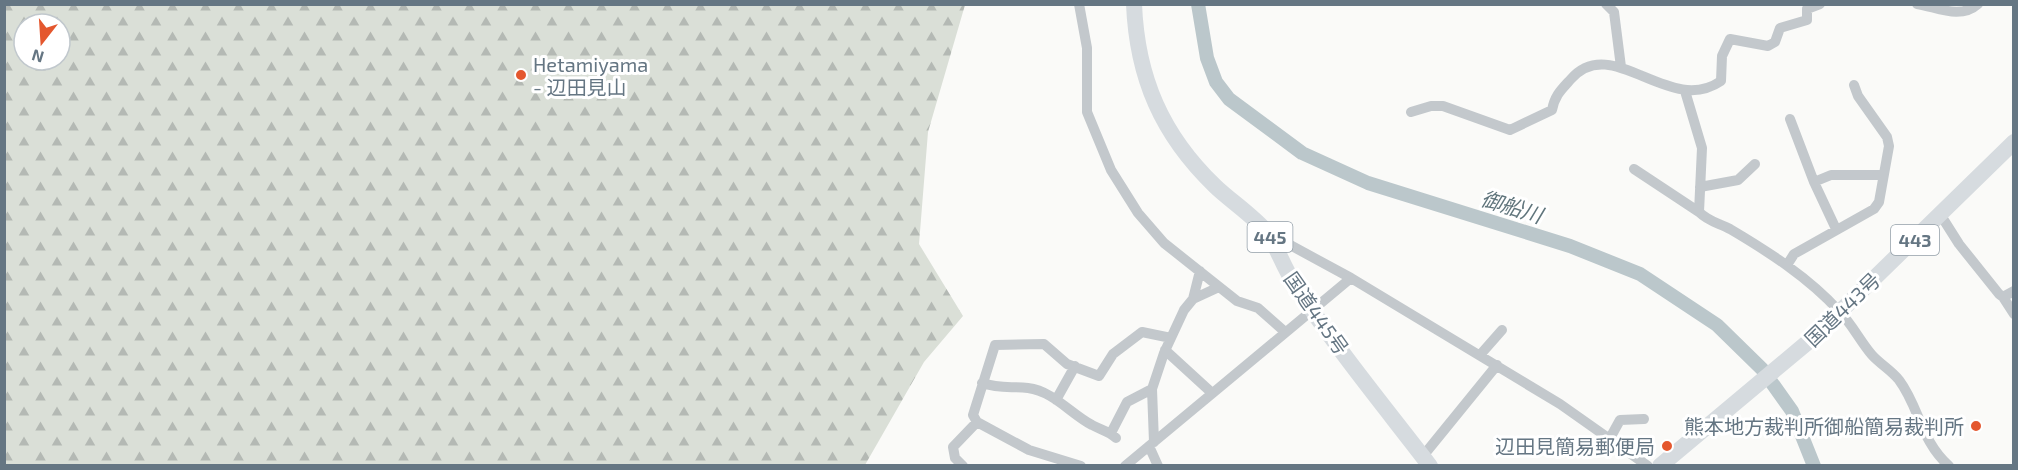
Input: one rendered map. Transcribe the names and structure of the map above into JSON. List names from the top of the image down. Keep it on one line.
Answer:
{"streets":{"highway":["445","443","国道443号","国道445号"]},"water":["御船川"],"places":["Hetamiyama - 辺田見山","熊本地方裁判所御船簡易裁判所","辺田見簡易郵便局"],"north":"bottom"}
